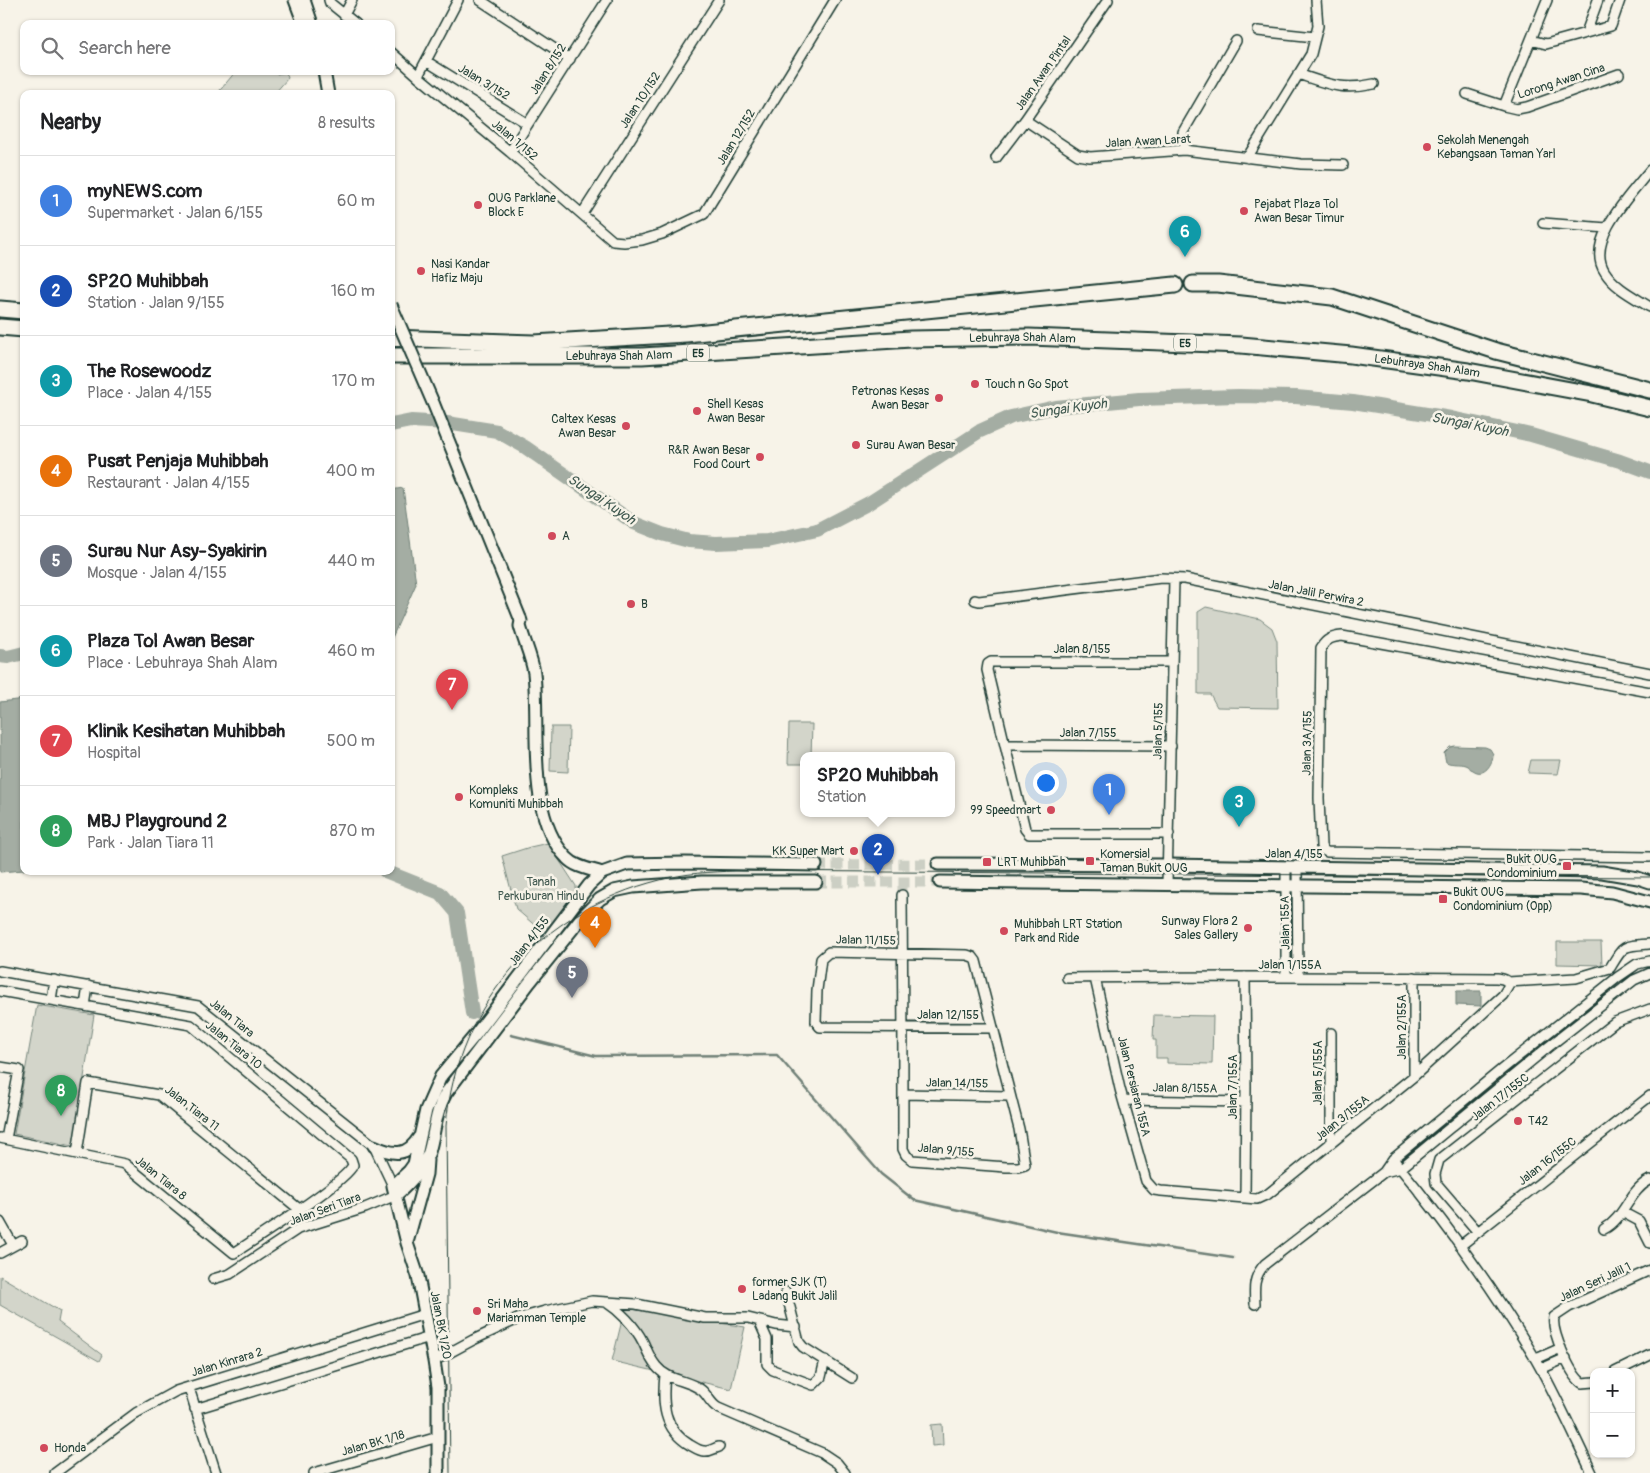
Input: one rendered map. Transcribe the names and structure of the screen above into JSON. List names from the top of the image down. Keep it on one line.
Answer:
{"streets":{"highway":["Lebuhraya Shah Alam","E5"],"street":["Jalan 8/152","Jalan Awan Pintal","Lorong Awan Cina","Jalan 3/152","Jalan 10/152","Jalan 12/152","Jalan 1/152","Jalan Awan Larat","Jalan Jalil Perwira 2","Jalan 8/155","Jalan 5/155","Jalan 7/155","Jalan 3A/155","Jalan 4/155","Jalan 155A","Jalan 11/155","Jalan 1/155A","Jalan 12/155","Jalan Tiara","Jalan 2/155A","Jalan Tiara 10","Jalan 5/155A","Jalan 14/155","Jalan Persiaran 155A","Jalan 7/155A","Jalan 8/155A","Jalan 17/155C","Jalan Tiara 11","Jalan 3/155A","Jalan 9/155","Jalan 16/155C","Jalan Tiara 8","Jalan Seri Tiara","Jalan Seri Jalil 1","Jalan BK 1/20","Jalan Kinrara 2","Jalan BK 1/18"]},"crossings":[["Jalan 8/152","Jalan 3/152"],["Jalan 8/152","Jalan 1/152"],["Jalan Awan Pintal","Jalan Awan Larat"],["Jalan 10/152","Jalan 1/152"],["Jalan 12/152","Jalan 1/152"],["Jalan Jalil Perwira 2","Jalan 5/155"],["Jalan 8/155","Jalan 5/155"],["Jalan 8/155","Jalan 7/155"],["Jalan 5/155","Jalan 7/155"],["Jalan 5/155","Jalan 4/155"],["Jalan 4/155","Jalan 155A"],["Jalan 4/155","Jalan Tiara"],["Jalan 4/155","Jalan Seri Tiara"],["Jalan 4/155","Jalan BK 1/20"],["Jalan 155A","Jalan 1/155A"],["Jalan 11/155","Jalan 12/155"],["Jalan 11/155","Jalan 9/155"],["Jalan 1/155A","Jalan 2/155A"],["Jalan 1/155A","Jalan Persiaran 155A"],["Jalan 1/155A","Jalan 7/155A"],["Jalan 1/155A","Jalan 3/155A"],["Jalan 12/155","Jalan 9/155"],["Jalan Tiara","Jalan Seri Tiara"],["Jalan Tiara","Jalan BK 1/20"],["Jalan 2/155A","Jalan 3/155A"],["Jalan Tiara 10","Jalan Tiara 11"],["Jalan Tiara 10","Jalan Tiara 8"],["Jalan 5/155A","Jalan 3/155A"],["Jalan 14/155","Jalan 9/155"],["Jalan Persiaran 155A","Jalan 8/155A"],["Jalan Persiaran 155A","Jalan 3/155A"],["Jalan 7/155A","Jalan 8/155A"],["Jalan 7/155A","Jalan 3/155A"],["Jalan 17/155C","Jalan 16/155C"],["Jalan Tiara 11","Jalan Tiara 8"],["Jalan Seri Tiara","Jalan BK 1/20"],["Jalan BK 1/20","Jalan Kinrara 2"],["Jalan BK 1/20","Jalan BK 1/18"]],"water":["Sungai Kuyoh"],"parks":["Tanah Perkuburan Hindu"],"places":{"other":["Sekolah Menengah Kebangsaan Taman Yarl","OUG Parklane Block E","Pejabat Plaza Tol Awan Besar Timur","Nasi Kandar Hafiz Maju","Touch n Go Spot","Petronas Kesas Awan Besar","Shell Kesas Awan Besar","Caltex Kesas Awan Besar","Surau Awan Besar","R&R Awan Besar Food Court","A","B","Kompleks Komuniti Muhibbah","99 Speedmart","KK Super Mart","Sunway Flora 2 Sales Gallery","Muhibbah LRT Station Park and Ride","T42","former SJK (T) Ladang Bukit Jalil","Sri Maha Mariamman Temple","Honda"],"transit":["Komersial Taman Bukit OUG","LRT Muhibbah","Bukit OUG Condominium","Bukit OUG Condominium (Opp)"]},"page":{"search":"Search here","heading":["Nearby","8 results"],"list":[{"mark":"1","name":"myNEWS.com","note":"Supermarket · Jalan 6/155","value":"60 m"},{"mark":"2","name":"SP20 Muhibbah","note":"Station · Jalan 9/155","value":"160 m"},{"mark":"3","name":"The Rosewoodz","note":"Place · Jalan 4/155","value":"170 m"},{"mark":"4","name":"Pusat Penjaja Muhibbah","note":"Restaurant · Jalan 4/155","value":"400 m"},{"mark":"5","name":"Surau Nur Asy-Syakirin","note":"Mosque · Jalan 4/155","value":"440 m"},{"mark":"6","name":"Plaza Tol Awan Besar","note":"Place · Lebuhraya Shah Alam","value":"460 m"},{"mark":"7","name":"Klinik Kesihatan Muhibbah","note":"Hospital","value":"500 m"},{"mark":"8","name":"MBJ Playground 2","note":"Park · Jalan Tiara 11","value":"870 m"}],"pins":["6","7","1","3","2","4","5","8"],"popup":["SP20 Muhibbah","Station"],"map_buttons":["+","−"]}}
